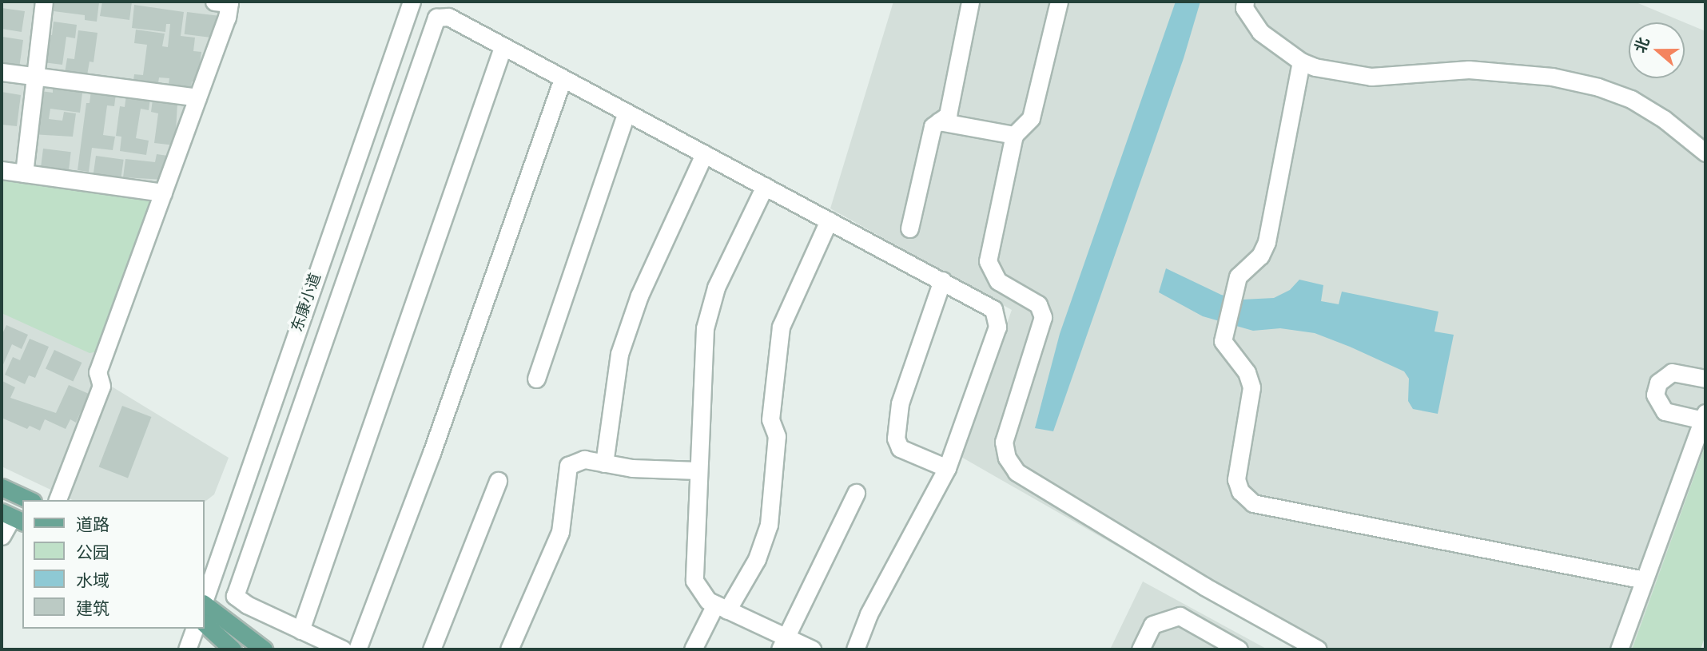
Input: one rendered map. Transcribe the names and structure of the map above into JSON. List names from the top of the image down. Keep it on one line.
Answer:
{"streets":{"street":["东康小道"]},"legend":["道路","公园","水域","建筑"],"north":"left"}
